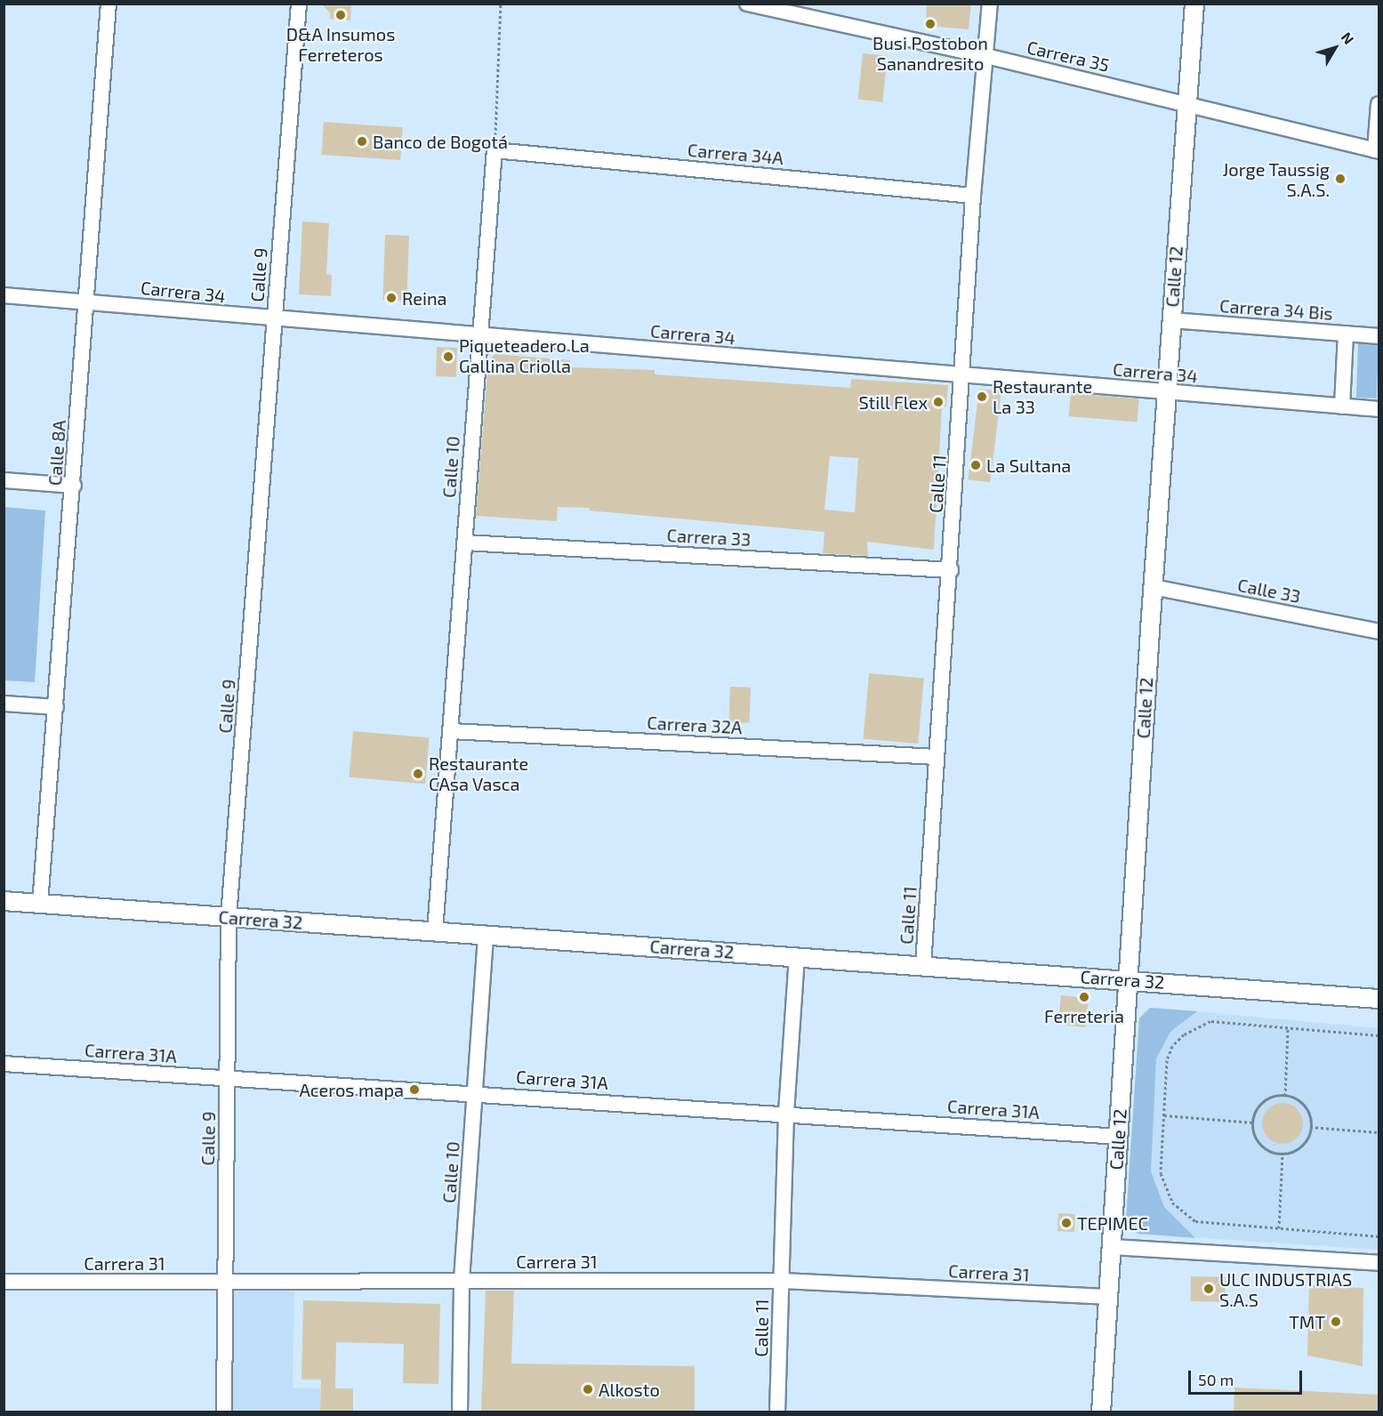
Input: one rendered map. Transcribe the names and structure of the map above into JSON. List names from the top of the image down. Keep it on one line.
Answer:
{"streets":{"street":["Carrera 35","Carrera 34A","Calle 9","Calle 12","Carrera 34","Carrera 34 Bis","Calle 8A","Calle 10","Calle 11","Carrera 33","Calle 33","Carrera 32A","Carrera 32","Carrera 31A","Carrera 31"]},"crossings":[["Carrera 35","Calle 12"],["Carrera 35","Calle 11"],["Carrera 34A","Calle 10"],["Carrera 34A","Calle 11"],["Calle 9","Carrera 34"],["Calle 9","Carrera 32"],["Calle 9","Carrera 31A"],["Calle 9","Carrera 31"],["Calle 12","Carrera 34"],["Calle 12","Carrera 34 Bis"],["Calle 12","Calle 33"],["Calle 12","Carrera 32"],["Calle 12","Carrera 31A"],["Calle 12","Carrera 31"],["Carrera 34","Calle 8A"],["Carrera 34","Calle 10"],["Carrera 34","Calle 11"],["Calle 8A","Carrera 32"],["Calle 10","Carrera 33"],["Calle 10","Carrera 32A"],["Calle 10","Carrera 32"],["Calle 10","Carrera 31A"],["Calle 10","Carrera 31"],["Calle 11","Carrera 33"],["Calle 11","Carrera 32A"],["Calle 11","Carrera 32"],["Calle 11","Carrera 31A"],["Calle 11","Carrera 31"]],"places":["D&A Insumos Ferreteros","Busi Postobon Sanandresito","Banco de Bogotá","Jorge Taussig S.A.S.","Reina","Piqueteadero La Gallina Criolla","Restaurante La 33","Still Flex","La Sultana","Restaurante CAsa Vasca","Ferreteria","Aceros mapa","TEPIMEC","ULC INDUSTRIAS S.A.S","TMT","Alkosto"],"scale_bar":"50 m","north":"top right"}
